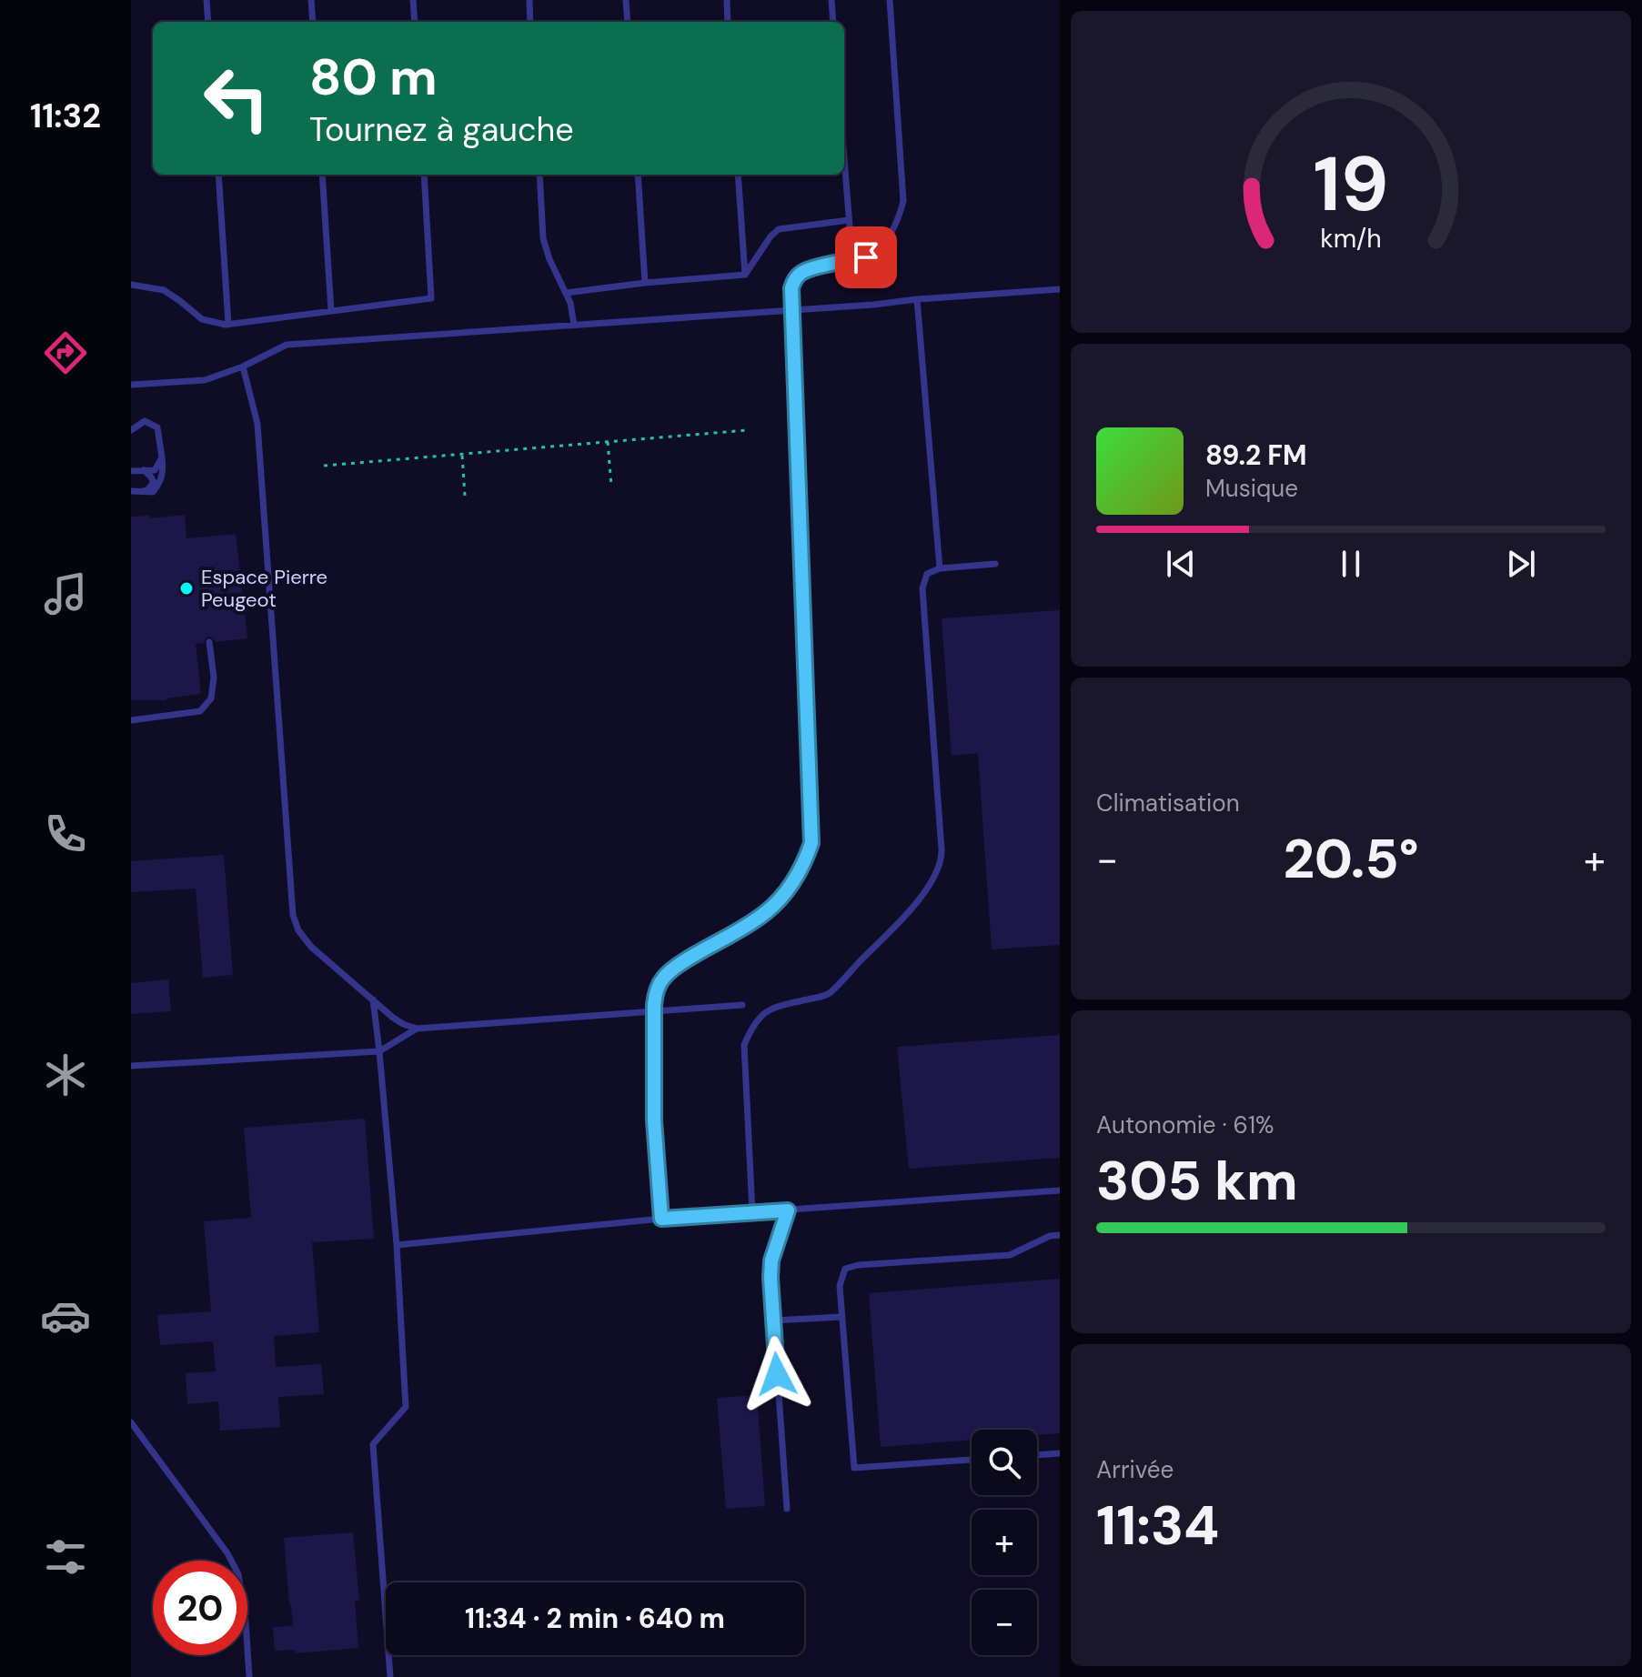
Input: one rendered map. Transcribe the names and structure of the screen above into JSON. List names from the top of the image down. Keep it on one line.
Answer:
{"places":["Espace Pierre Peugeot"],"page":{"tabs":"11:32","turn":["80 m","Tournez à gauche"],"song":["89.2 FM","Musique"],"tile":["Climatisation",["Autonomie · 61%","305 km"],["Arrivée","11:34"]],"heat":["−","20.5°","+"],"map_buttons":["+","−"],"limit":"20","trip":"11:34 · 2 min · 640 m","gauge":["19","km/h"]}}
